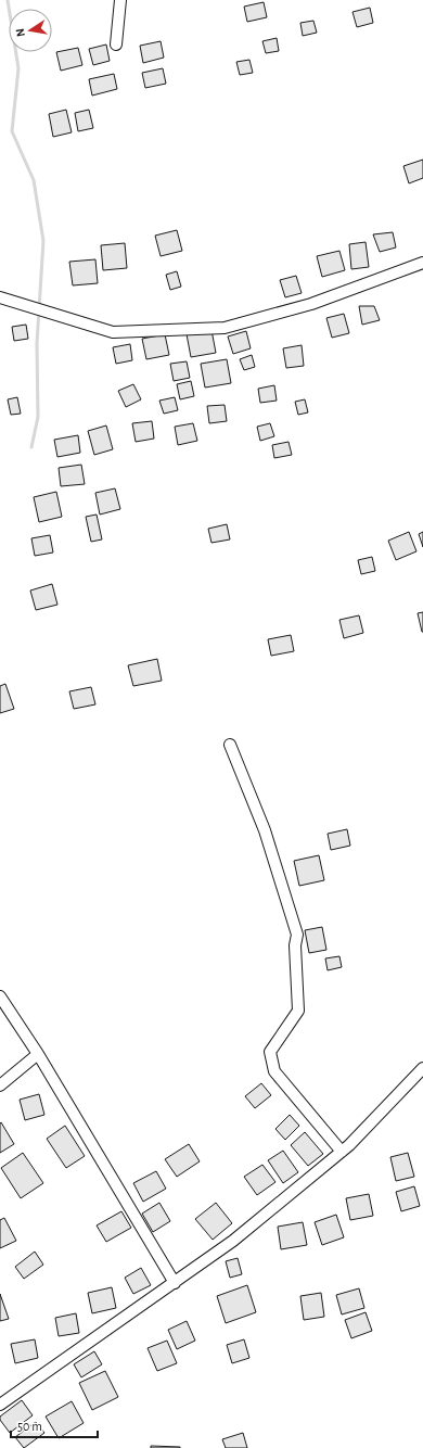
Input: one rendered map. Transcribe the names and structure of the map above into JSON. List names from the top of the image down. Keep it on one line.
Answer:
{"scale_bar":"50 m","north":"left"}
